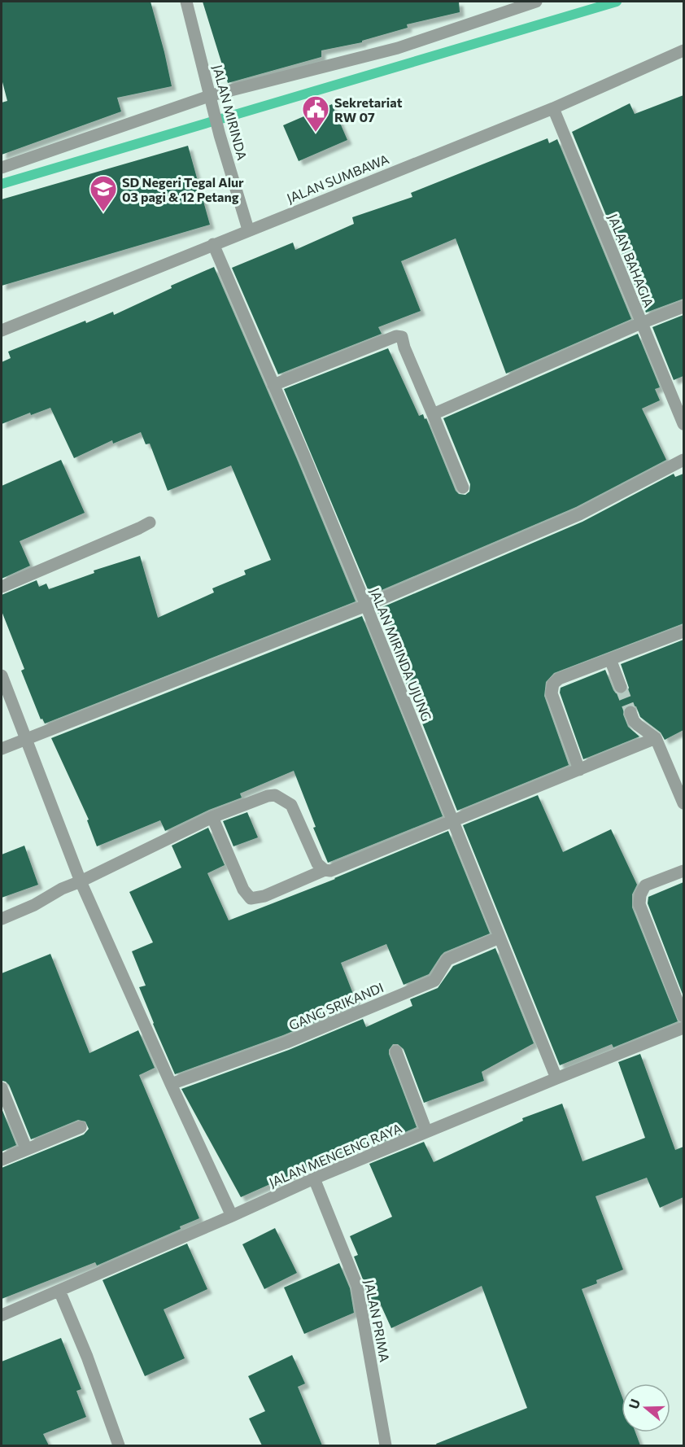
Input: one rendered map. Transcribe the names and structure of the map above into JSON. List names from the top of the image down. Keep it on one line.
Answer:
{"streets":{"street":["JALAN MIRINDA","JALAN SUMBAWA","JALAN BAHAGIA","JALAN MIRINDA UJUNG","GANG SRIKANDI","JALAN MENCENG RAYA","JALAN PRIMA"]},"crossings":[["JALAN MIRINDA","JALAN SUMBAWA"],["JALAN SUMBAWA","JALAN BAHAGIA"],["JALAN SUMBAWA","JALAN MIRINDA UJUNG"],["JALAN MIRINDA UJUNG","GANG SRIKANDI"],["JALAN MIRINDA UJUNG","JALAN MENCENG RAYA"],["JALAN MENCENG RAYA","JALAN PRIMA"]],"places":{"public building":["Sekretariat RW 07"],"school or university":["SD Negeri Tegal Alur 03 pagi & 12 Petang"]},"north":"left"}
